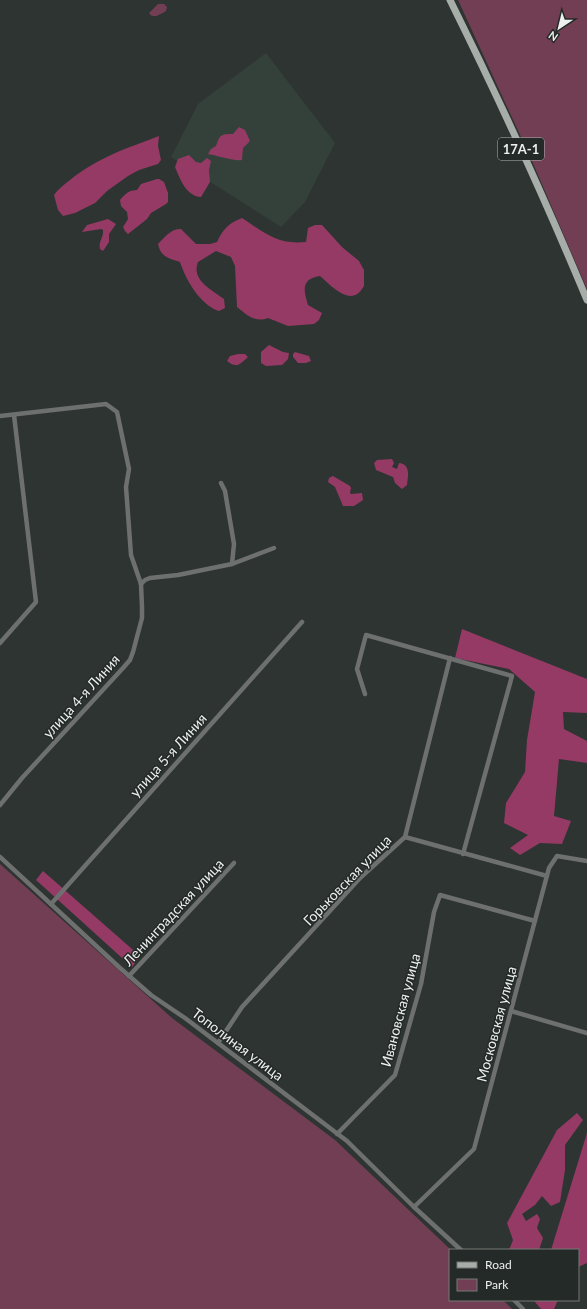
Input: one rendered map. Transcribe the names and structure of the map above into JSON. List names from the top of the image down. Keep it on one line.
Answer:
{"streets":{"main road":["17А-1"],"street":["улица 4-я Линия","улица 5-я Линия","Горьковская улица","Ленинградская улица","Ивановская улица","Московская улица","Тополиная улица"]},"crossings":[["улица 5-я Линия","Тополиная улица"],["Горьковская улица","Тополиная улица"],["Ленинградская улица","Тополиная улица"],["Ивановская улица","Московская улица"],["Ивановская улица","Тополиная улица"],["Московская улица","Тополиная улица"]],"legend":["Road","Park"],"north":"bottom left"}
